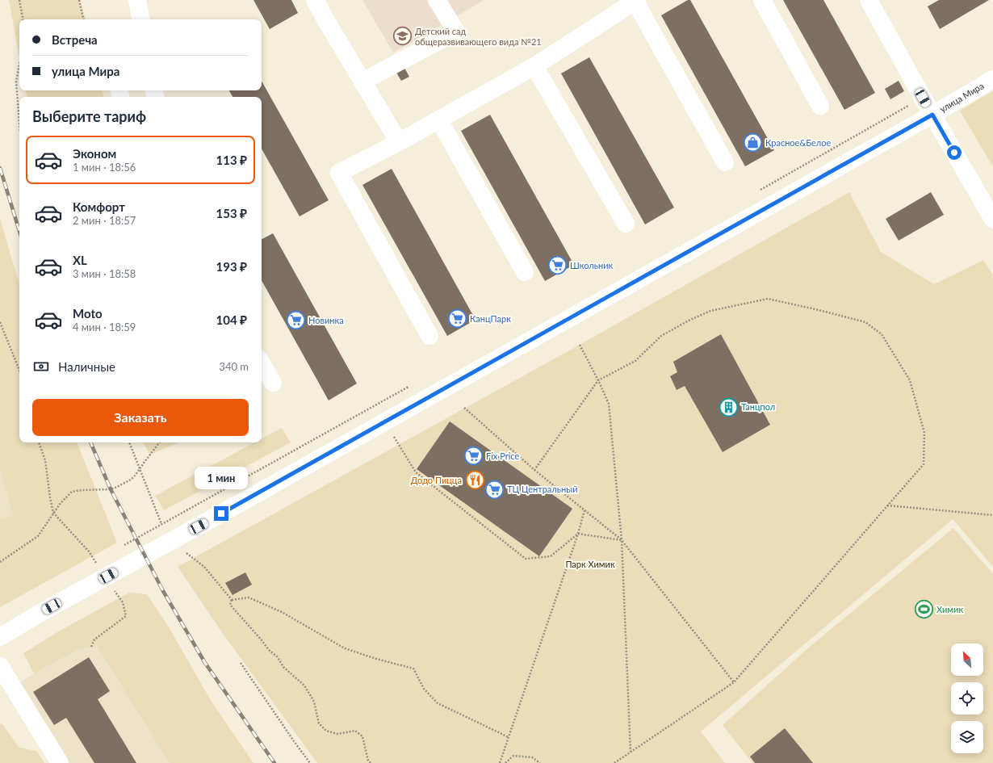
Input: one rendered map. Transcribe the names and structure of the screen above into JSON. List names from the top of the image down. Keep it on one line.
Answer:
{"streets":{"street":["улица Мира"]},"parks":["Парк Химик"],"places":{"school or university":["Детский сад общеразвивающего вида №21"],"shop":["Красное&Белое"],"supermarket":["Школьник","КанцПарк","Новинка","Fix Price","ТЦ Центральный"],"building":["Танцпол"],"restaurant":["Додо Пицца"],"sports":["Химик"]},"north":"top left","page":{"banner":["Встреча","улица Мира"],"heading":"Выберите тариф","list":[{"name":"Эконом","note":"1 мин · 18:56","value":"113 ₽"},{"name":"Комфорт","note":"2 мин · 18:57","value":"153 ₽"},{"name":"XL","note":"3 мин · 18:58","value":"193 ₽"},{"name":"Moto","note":"4 мин · 18:59","value":"104 ₽"}],"pay":["Наличные","340 m"],"buttons":"Заказать","bubble":"1 мин"}}
